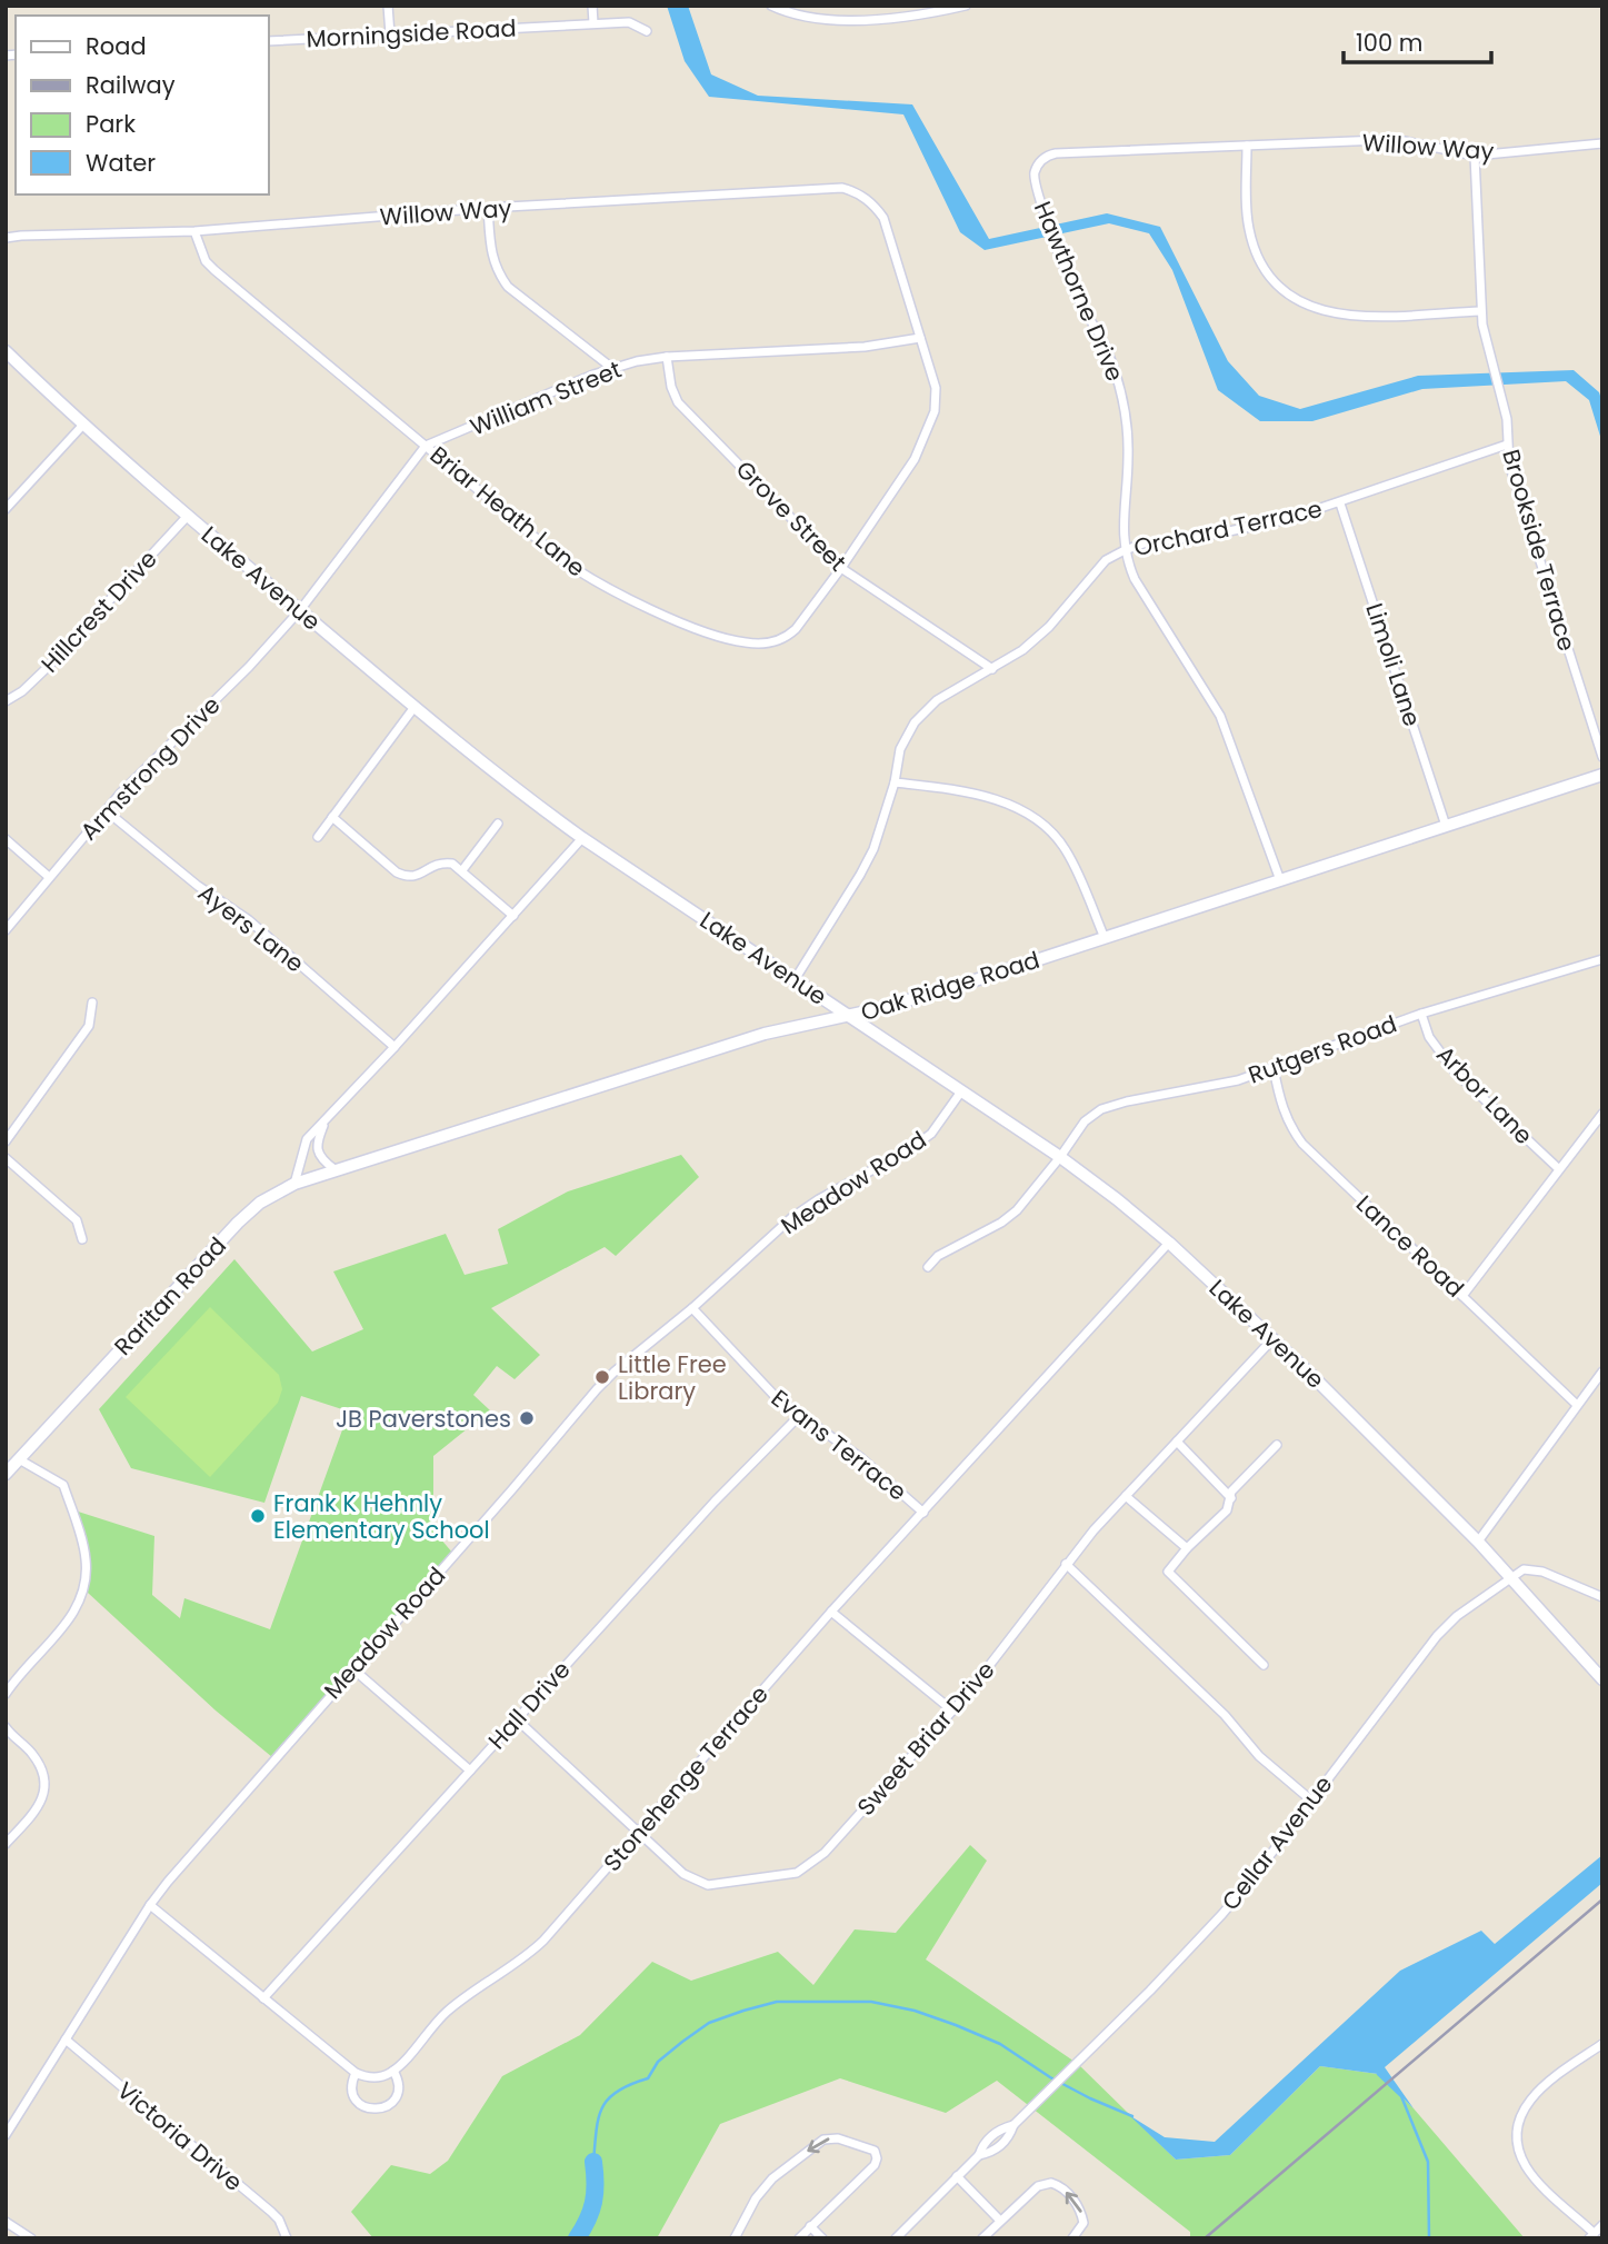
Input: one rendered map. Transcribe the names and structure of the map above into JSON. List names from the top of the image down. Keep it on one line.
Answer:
{"streets":{"main road":["Lake Avenue","Oak Ridge Road","Raritan Road"],"street":["Morningside Road","Willow Way","Hawthorne Drive","William Street","Briar Heath Lane","Grove Street","Orchard Terrace","Brookside Terrace","Hillcrest Drive","Limoli Lane","Armstrong Drive","Ayers Lane","Rutgers Road","Arbor Lane","Meadow Road","Lance Road","Evans Terrace","Hall Drive","Sweet Briar Drive","Stonehenge Terrace","Cellar Avenue","Victoria Drive"]},"crossings":[["Willow Way","Hawthorne Drive"],["Willow Way","Briar Heath Lane"],["Willow Way","Brookside Terrace"],["Hawthorne Drive","Orchard Terrace"],["Hawthorne Drive","Oak Ridge Road"],["William Street","Briar Heath Lane"],["William Street","Grove Street"],["Briar Heath Lane","Grove Street"],["Grove Street","Orchard Terrace"],["Orchard Terrace","Brookside Terrace"],["Orchard Terrace","Lake Avenue"],["Orchard Terrace","Limoli Lane"],["Lake Avenue","Hillcrest Drive"],["Lake Avenue","Armstrong Drive"],["Lake Avenue","Oak Ridge Road"],["Lake Avenue","Rutgers Road"],["Lake Avenue","Meadow Road"],["Lake Avenue","Sweet Briar Drive"],["Lake Avenue","Stonehenge Terrace"],["Lake Avenue","Cellar Avenue"],["Limoli Lane","Oak Ridge Road"],["Armstrong Drive","Ayers Lane"],["Oak Ridge Road","Raritan Road"],["Rutgers Road","Arbor Lane"],["Rutgers Road","Lance Road"],["Meadow Road","Evans Terrace"],["Meadow Road","Victoria Drive"],["Evans Terrace","Hall Drive"],["Evans Terrace","Stonehenge Terrace"],["Hall Drive","Sweet Briar Drive"],["Sweet Briar Drive","Stonehenge Terrace"]],"places":["Little Free Library","JB Paverstones","Frank K Hehnly Elementary School"],"legend":["Road","Railway","Park","Water"],"scale_bar":"100 m"}
